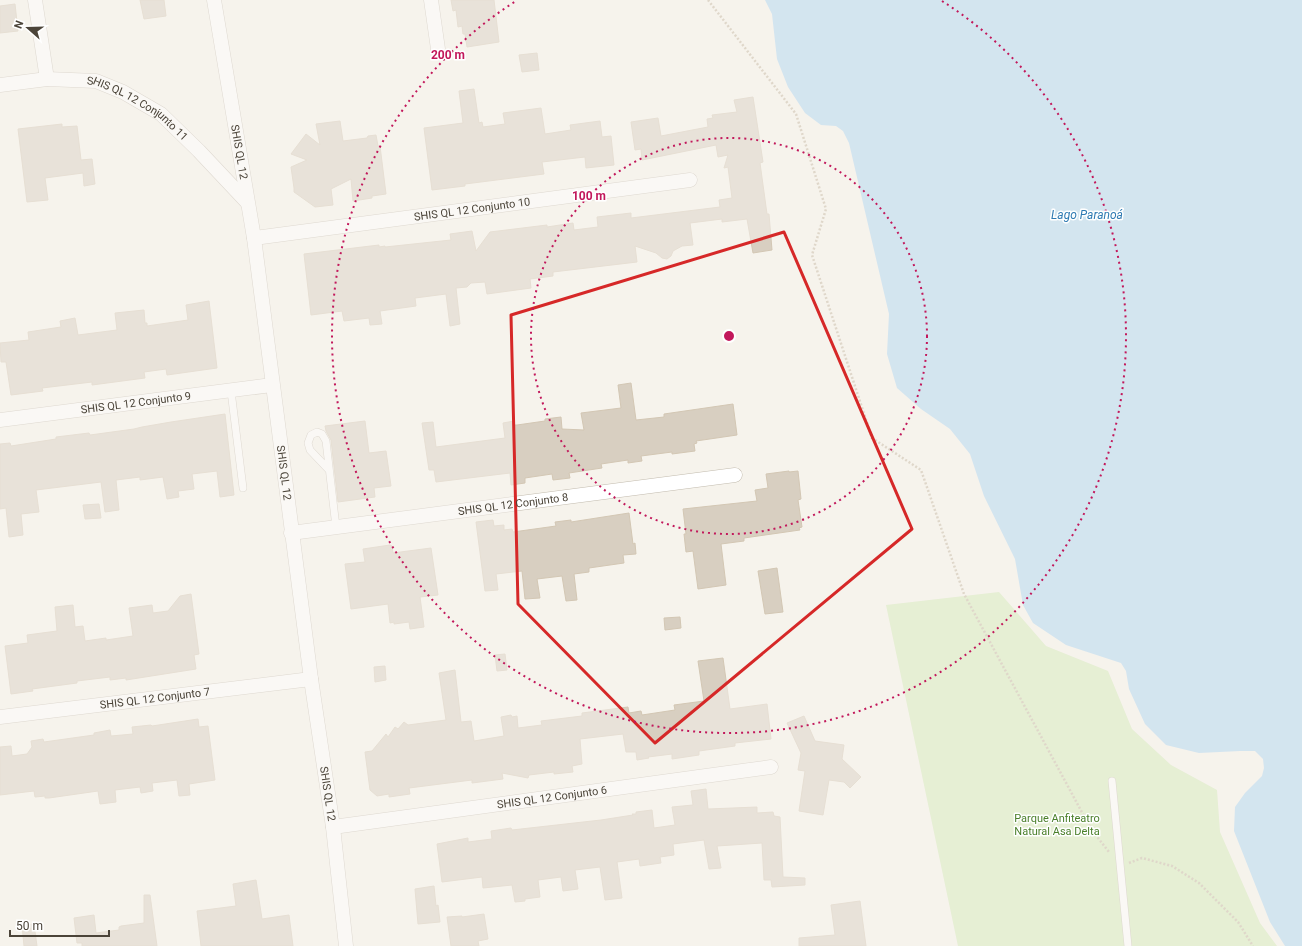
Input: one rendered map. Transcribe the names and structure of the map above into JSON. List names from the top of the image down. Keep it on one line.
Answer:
{"streets":{"street":["SHIS QL 12 Conjunto 11","SHIS QL 12","SHIS QL 12 Conjunto 10","SHIS QL 12 Conjunto 9","SHIS QL 12 Conjunto 8","SHIS QL 12 Conjunto 7","SHIS QL 12 Conjunto 6"]},"crossings":[["SHIS QL 12 Conjunto 11","SHIS QL 12"],["SHIS QL 12","SHIS QL 12 Conjunto 10"],["SHIS QL 12","SHIS QL 12 Conjunto 9"],["SHIS QL 12","SHIS QL 12 Conjunto 8"],["SHIS QL 12","SHIS QL 12 Conjunto 7"],["SHIS QL 12","SHIS QL 12 Conjunto 6"]],"water":["Lago Paranoá"],"parks":["Parque Anfiteatro Natural Asa Delta"],"scale_bar":"50 m","north":"left","rings":["200 m","100 m"]}
